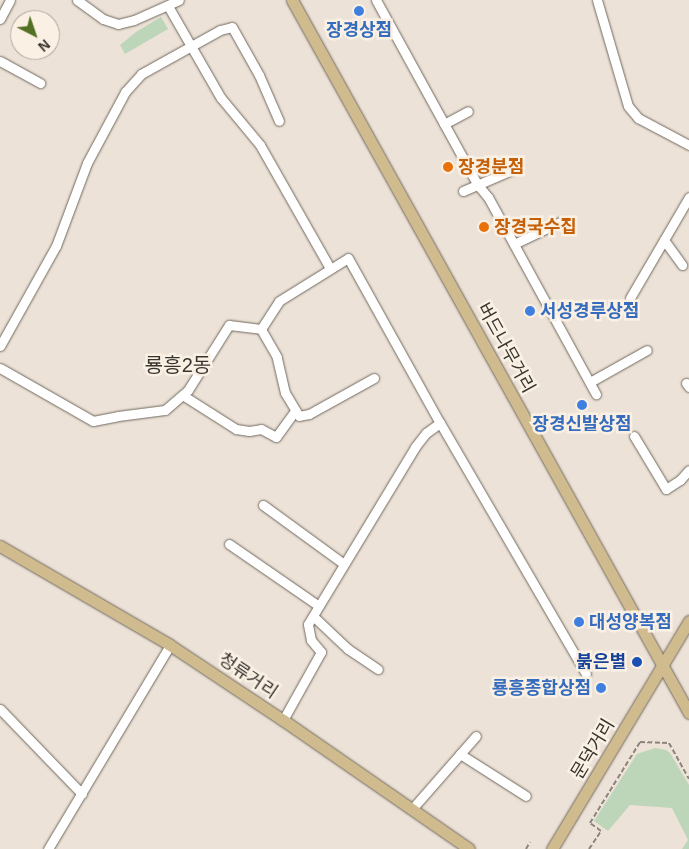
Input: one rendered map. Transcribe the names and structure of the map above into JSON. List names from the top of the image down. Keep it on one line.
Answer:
{"streets":{"main road":["버드나무거리","청류거리","문덕거리"]},"crossings":[["버드나무거리","문덕거리"]],"districts":["룡흥2동"],"places":["장경상점","장경분점","장경국수집","서성경루상점","장경신발상점","대성양복점","붉은별","룡흥종합상점"],"north":"bottom right"}
